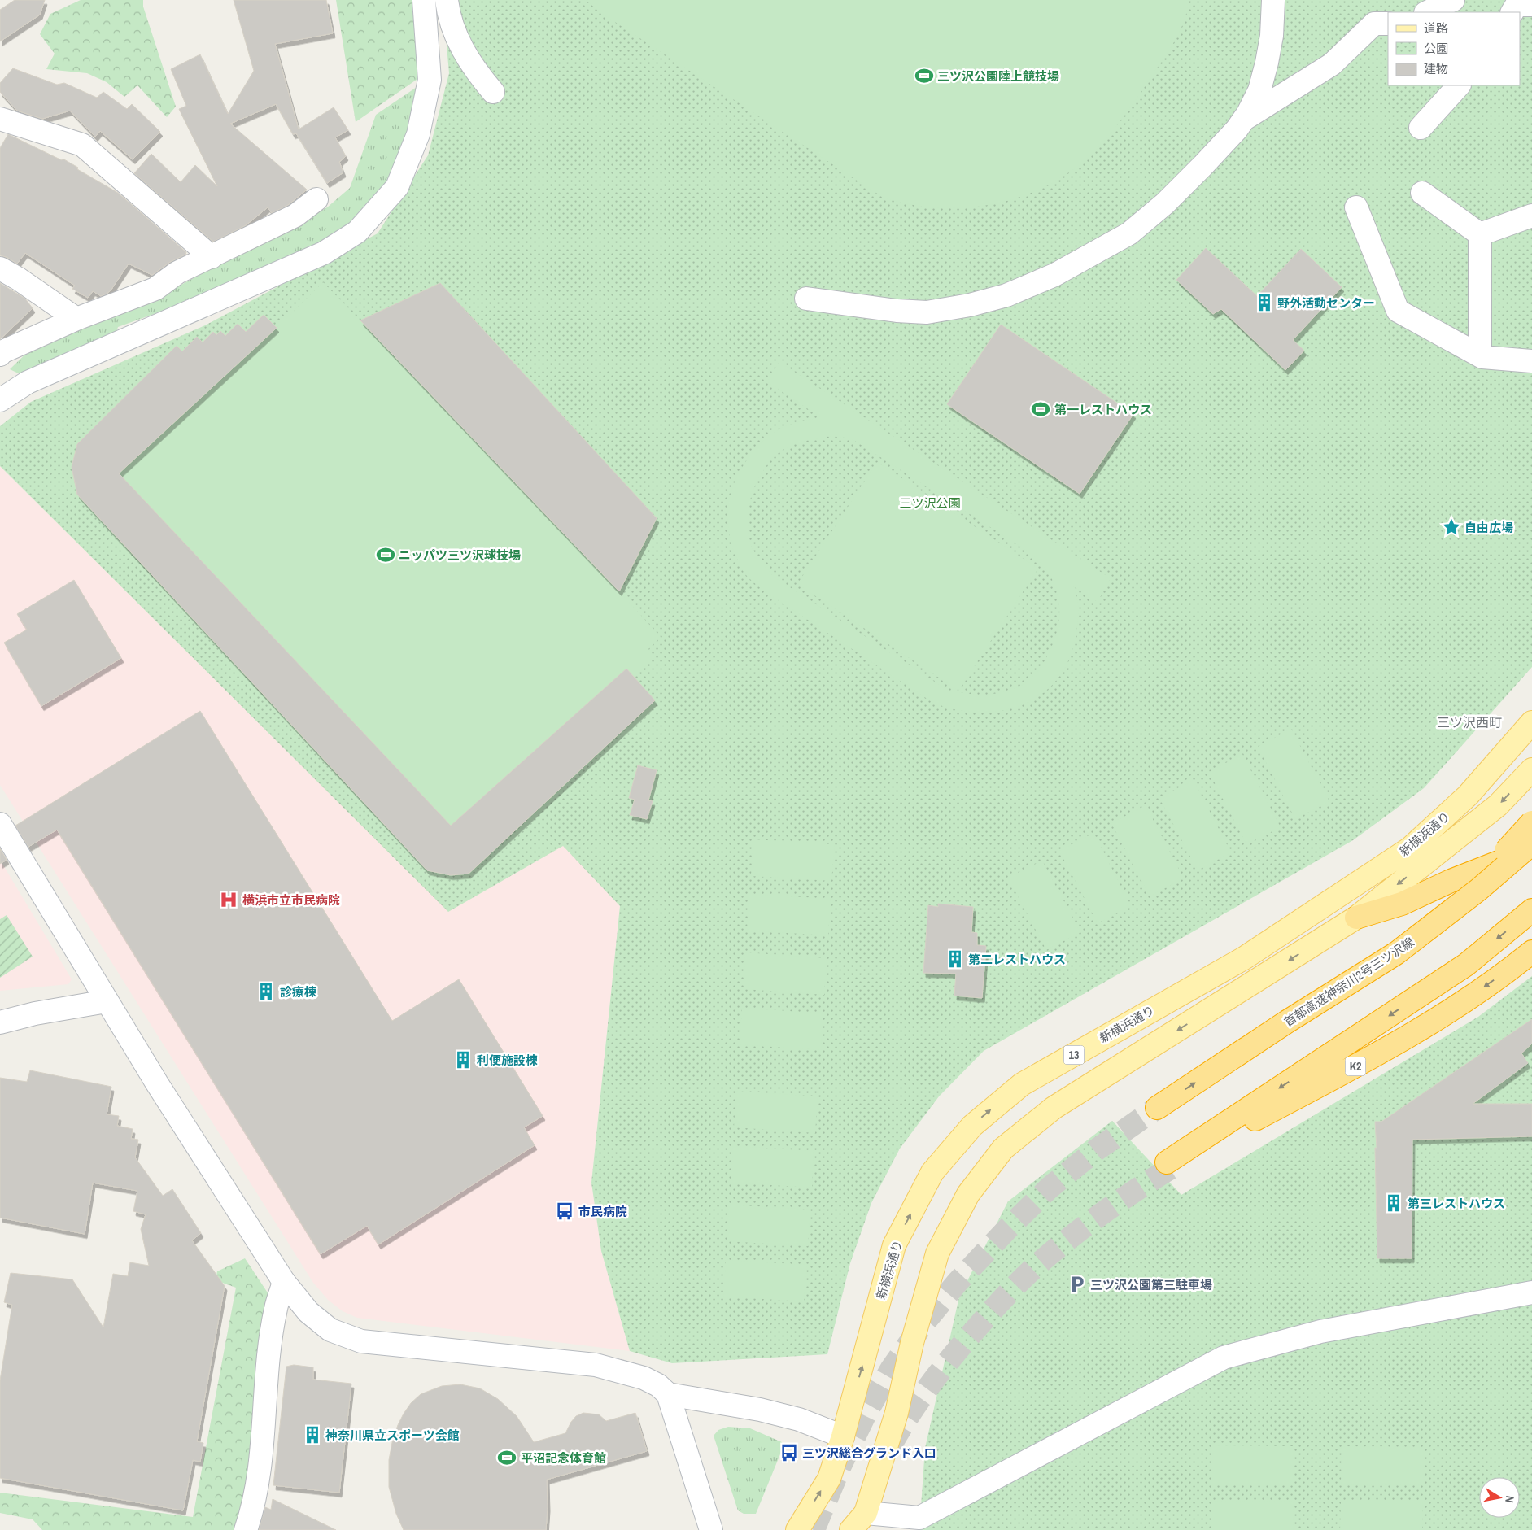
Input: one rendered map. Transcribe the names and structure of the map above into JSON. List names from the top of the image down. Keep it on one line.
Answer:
{"streets":{"highway":["首都高速神奈川2号三ツ沢線","K2"],"main road":["新横浜通り","13"]},"one_way":["首都高速神奈川2号三ツ沢線"],"districts":["三ツ沢西町"],"parks":["三ツ沢公園"],"places":{"sports":["三ツ沢公園陸上競技場","第一レストハウス","ニッパツ三ツ沢球技場","平沼記念体育館"],"building":["野外活動センター","第二レストハウス","診療棟","利便施設棟","第三レストハウス","神奈川県立スポーツ会館"],"place":["自由広場"],"hospital":["横浜市立市民病院"],"bus stop":["市民病院","三ツ沢総合グランド入口"],"parking":["三ツ沢公園第三駐車場"]},"legend":["道路","公園","建物"],"north":"right"}
